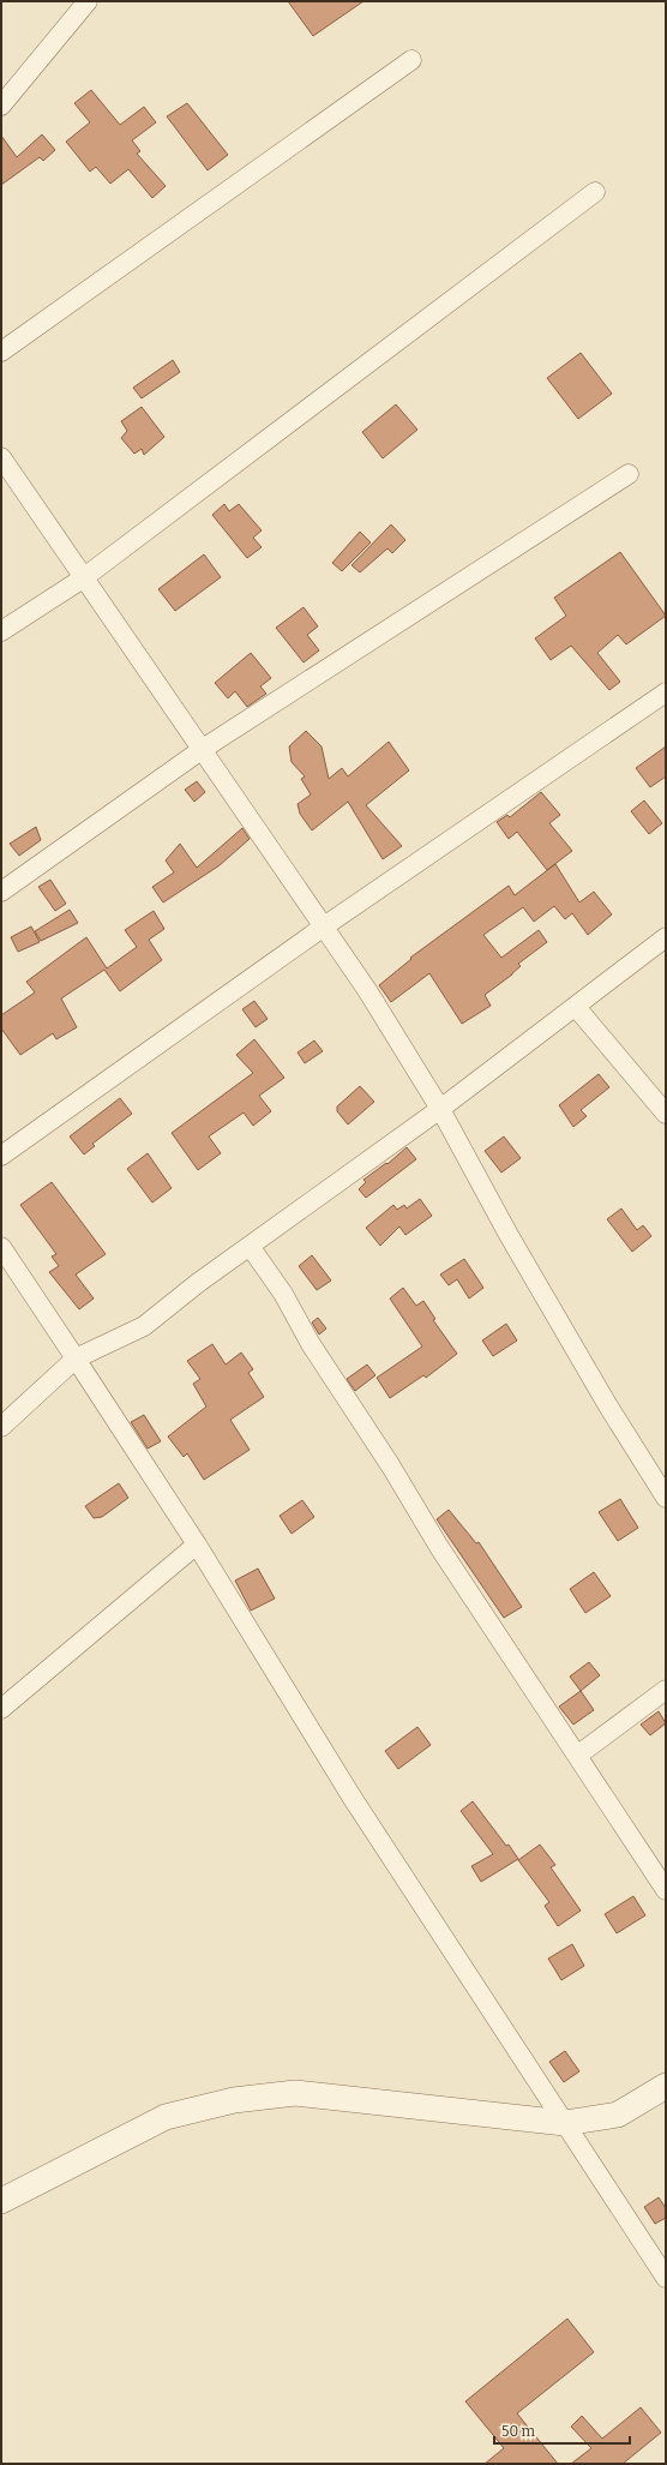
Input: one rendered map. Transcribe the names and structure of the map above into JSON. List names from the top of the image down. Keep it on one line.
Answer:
{"scale_bar":"50 m"}
